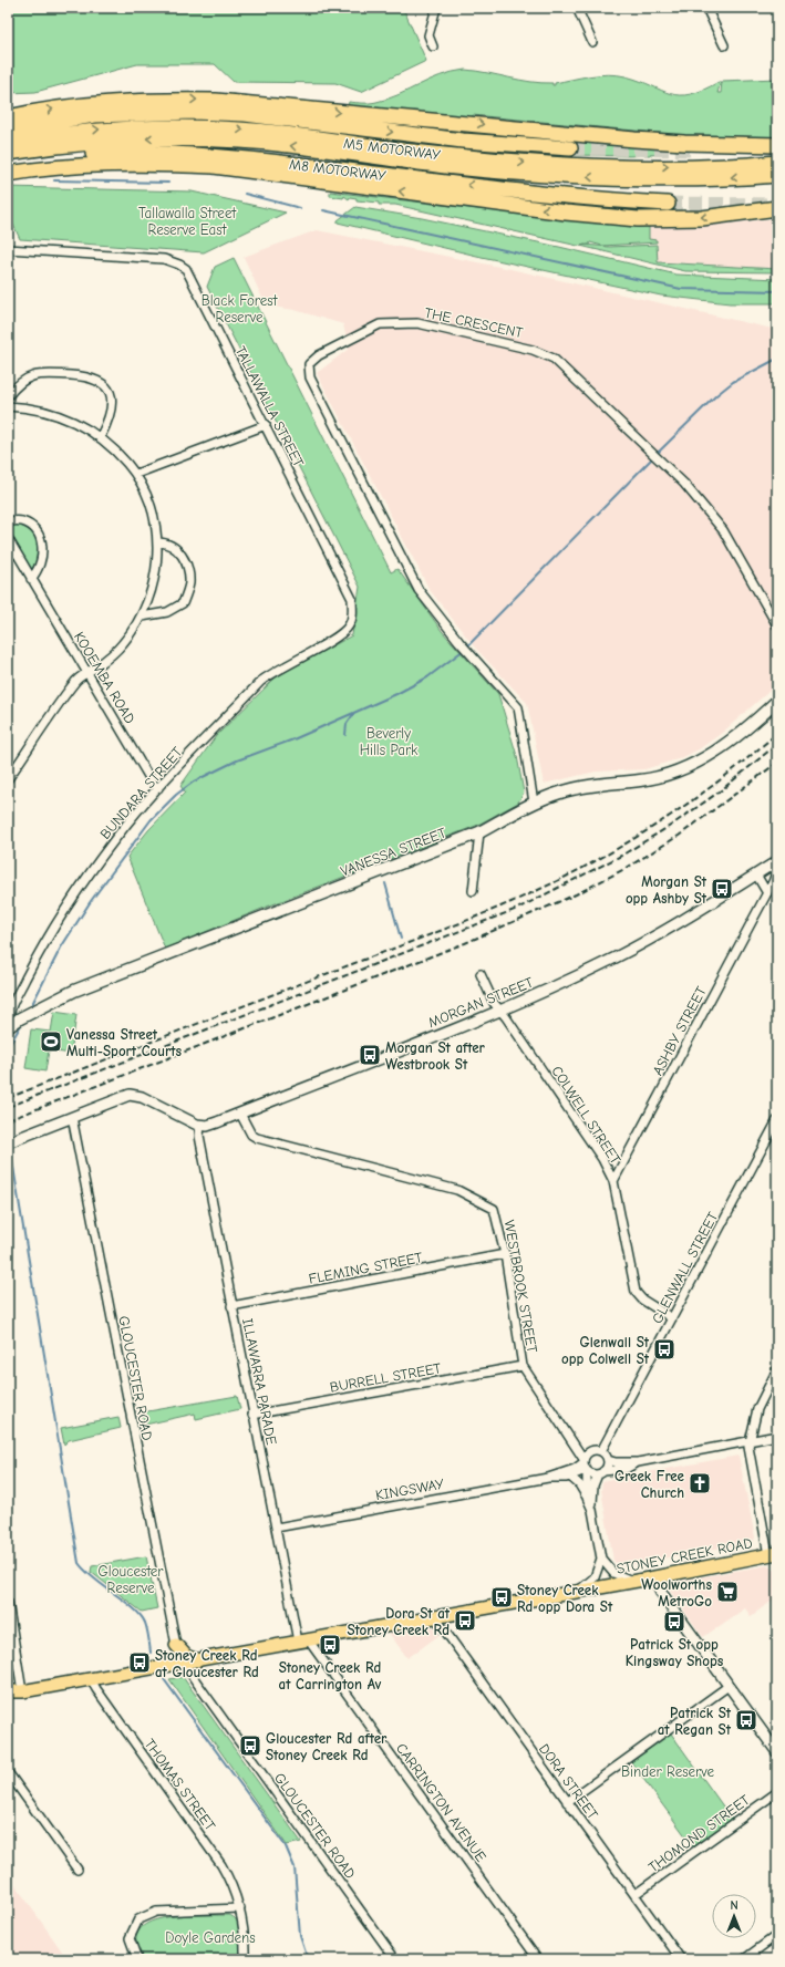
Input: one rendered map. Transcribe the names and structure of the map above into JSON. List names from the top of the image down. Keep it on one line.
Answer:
{"streets":{"highway":["M5 MOTORWAY","M8 MOTORWAY"],"main road":["VANESSA STREET","STONEY CREEK ROAD"],"street":["THE CRESCENT","TALLAWALLA STREET","KOOEMBA ROAD","BUNDARA STREET","MORGAN STREET","ASHBY STREET","COLWELL STREET","FLEMING STREET","GLENWALL STREET","WESTBROOK STREET","BURRELL STREET","GLOUCESTER ROAD","ILLAWARRA PARADE","KINGSWAY","DORA STREET","THOMAS STREET","CARRINGTON AVENUE","THOMOND STREET"]},"crossings":[["THE CRESCENT","VANESSA STREET"],["TALLAWALLA STREET","BUNDARA STREET"],["KOOEMBA ROAD","BUNDARA STREET"],["BUNDARA STREET","VANESSA STREET"],["MORGAN STREET","ASHBY STREET"],["MORGAN STREET","COLWELL STREET"],["MORGAN STREET","WESTBROOK STREET"],["MORGAN STREET","ILLAWARRA PARADE"],["ASHBY STREET","COLWELL STREET"],["COLWELL STREET","GLENWALL STREET"],["FLEMING STREET","WESTBROOK STREET"],["FLEMING STREET","ILLAWARRA PARADE"],["WESTBROOK STREET","BURRELL STREET"],["WESTBROOK STREET","KINGSWAY"],["BURRELL STREET","ILLAWARRA PARADE"],["GLOUCESTER ROAD","STONEY CREEK ROAD"],["ILLAWARRA PARADE","KINGSWAY"],["ILLAWARRA PARADE","STONEY CREEK ROAD"],["ILLAWARRA PARADE","CARRINGTON AVENUE"],["STONEY CREEK ROAD","DORA STREET"],["STONEY CREEK ROAD","THOMAS STREET"],["STONEY CREEK ROAD","CARRINGTON AVENUE"],["DORA STREET","THOMOND STREET"]],"parks":["Tallawalla Street Reserve East","Black Forest Reserve","Beverly Hills Park","Gloucester Reserve","Binder Reserve","Doyle Gardens"],"places":{"bus stop":["Morgan St opp Ashby St","Morgan St after Westbrook St","Glenwall St opp Colwell St","Stoney Creek Rd opp Dora St","Dora St at Stoney Creek Rd","Patrick St opp Kingsway Shops","Stoney Creek Rd at Carrington Av","Stoney Creek Rd at Gloucester Rd","Patrick St at Regan St","Gloucester Rd after Stoney Creek Rd"],"sports":["Vanessa Street Multi-Sport Courts"],"church":["Greek Free Church"],"supermarket":["Woolworths MetroGo"]},"north":"top"}
